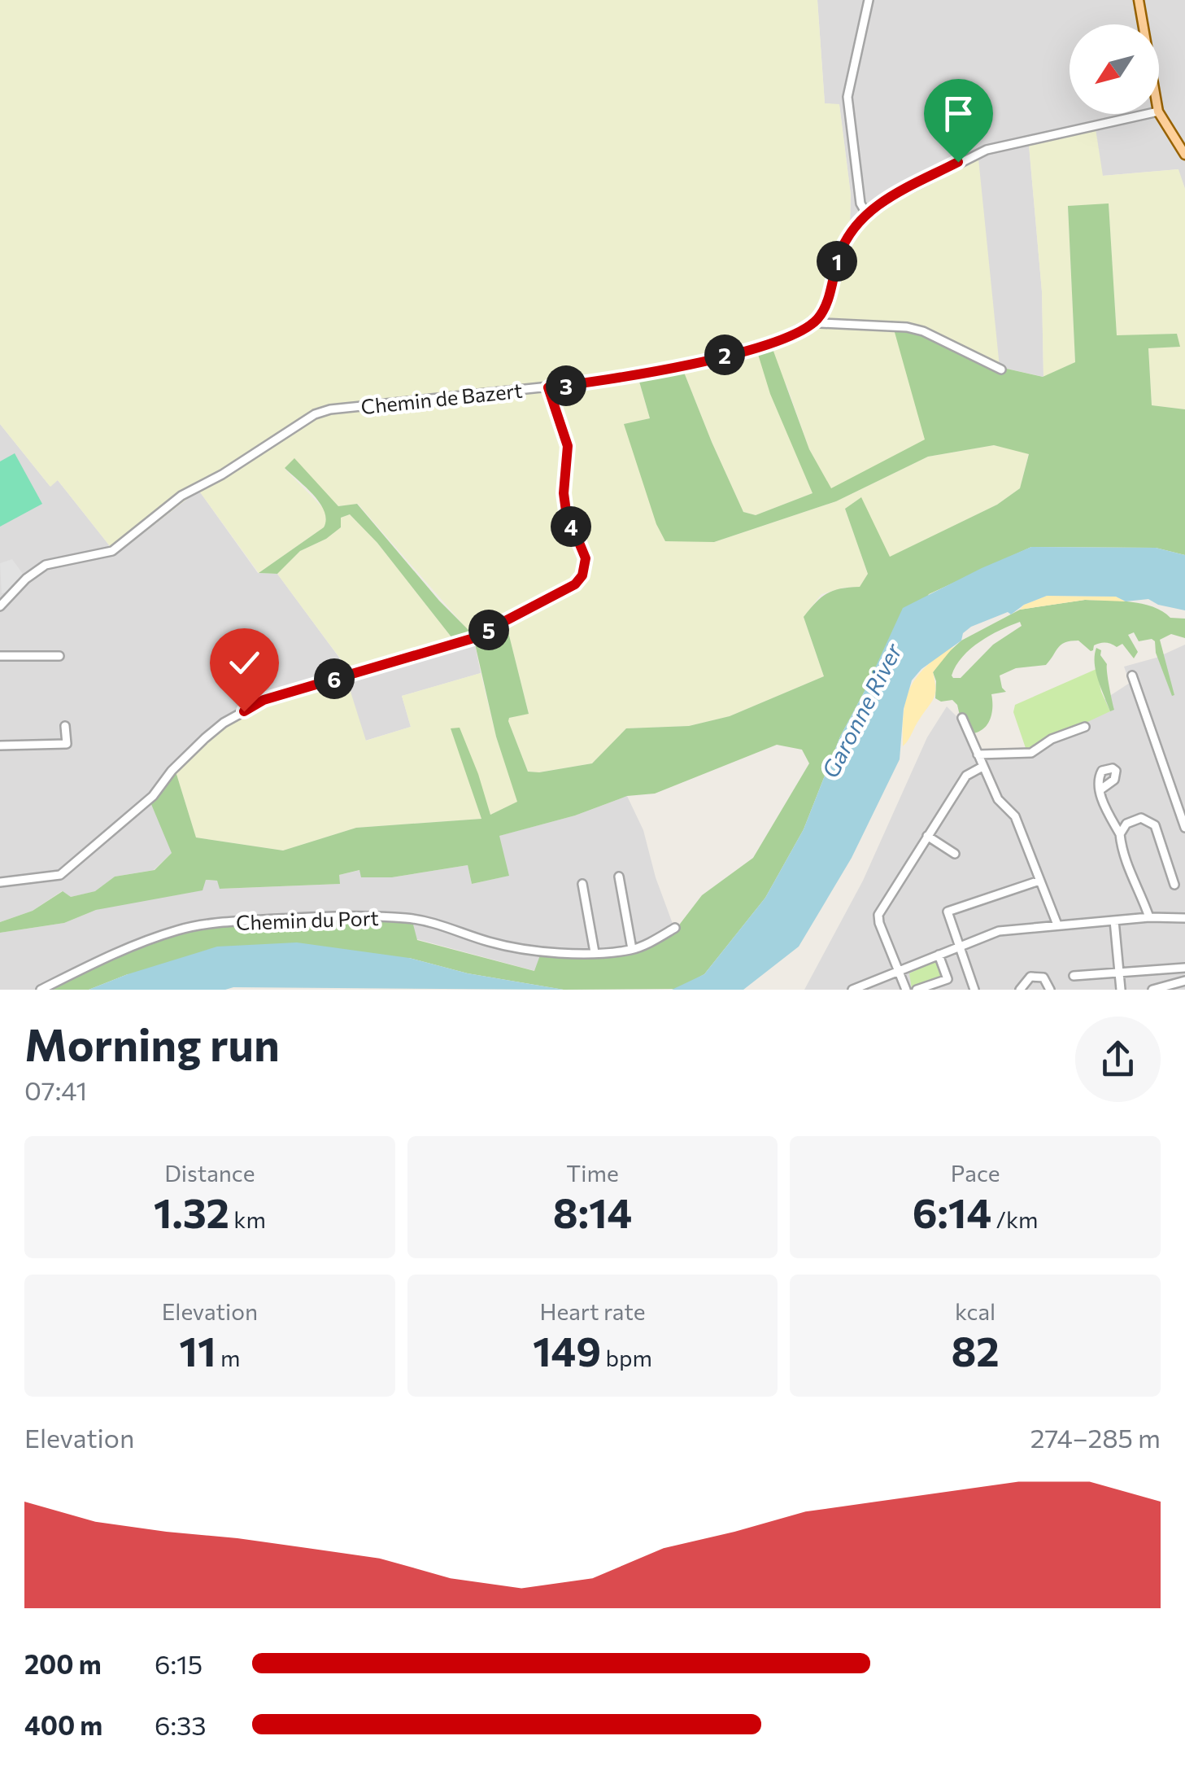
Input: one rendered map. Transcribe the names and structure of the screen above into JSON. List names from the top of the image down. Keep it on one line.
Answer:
{"streets":{"street":["Chemin de Bazert","Chemin du Port"]},"water":["Garonne River"],"north":"bottom left","page":{"pins":["1","2","3","4","5","6"],"heading":["Morning run","07:41"],"stats":[["Distance","1.32 km"],["Time","8:14"],["Pace","6:14 /km"],["Elevation","11 m"],["Heart rate","149 bpm"],["kcal","82"]],"chart":["Elevation","274–285 m"],"list":[{"name":"200 m","note":"6:15"},{"name":"400 m","note":"6:33"}]}}
